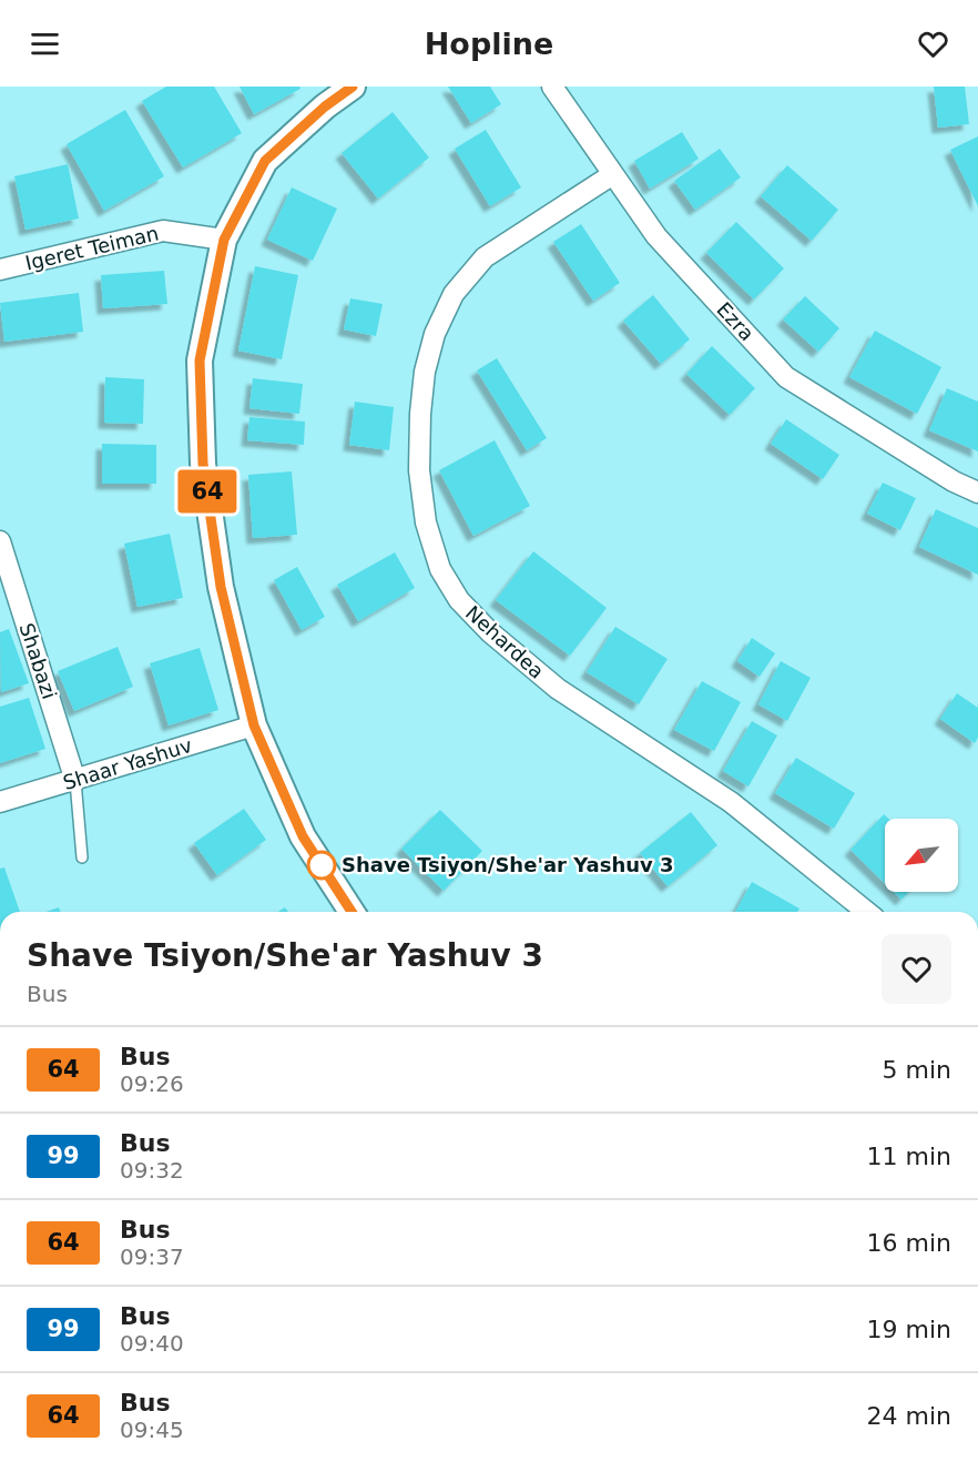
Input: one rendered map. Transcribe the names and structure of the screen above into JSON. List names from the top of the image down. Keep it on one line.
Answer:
{"streets":{"street":["Igeret Teiman","Ezra","Nehardea","Shabazi","Shaar Yashuv"]},"crossings":[["Ezra","Nehardea"],["Shabazi","Shaar Yashuv"]],"places":["Shave Tsiyon/She'ar Yashuv 3"],"lines":["bus line 64"],"north":"bottom left","page":{"header":"Hopline","on_map":"64","heading":["Shave Tsiyon/She'ar Yashuv 3","Bus"],"list":[{"mark":"64","name":"Bus","note":"09:26","value":"5 min"},{"mark":"99","name":"Bus","note":"09:32","value":"11 min"},{"mark":"64","name":"Bus","note":"09:37","value":"16 min"},{"mark":"99","name":"Bus","note":"09:40","value":"19 min"},{"mark":"64","name":"Bus","note":"09:45","value":"24 min"}]}}
